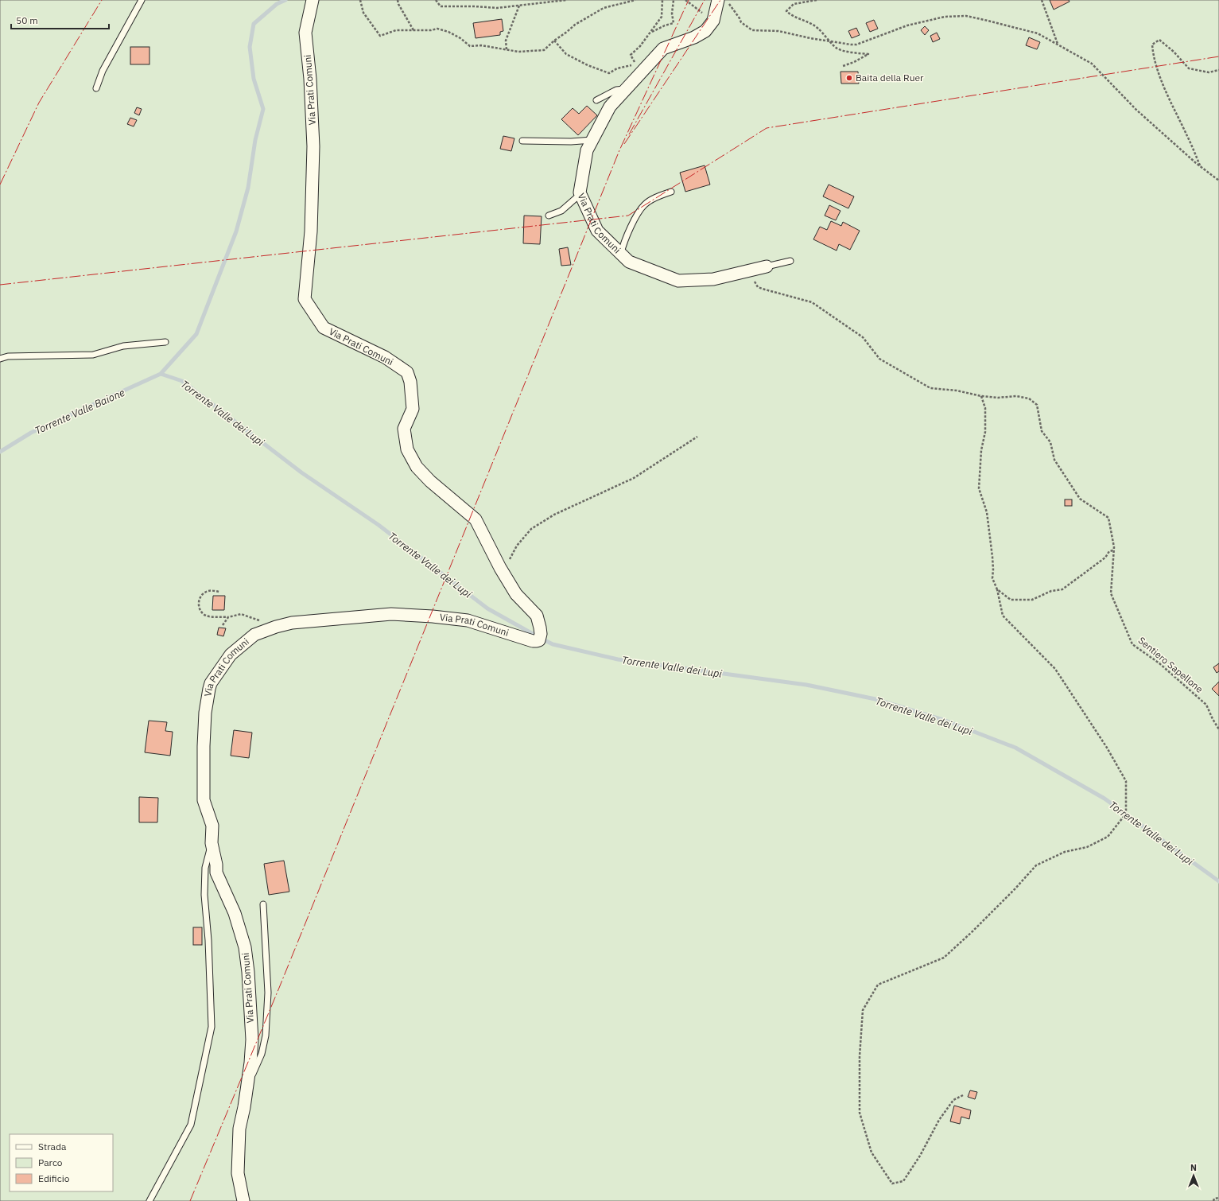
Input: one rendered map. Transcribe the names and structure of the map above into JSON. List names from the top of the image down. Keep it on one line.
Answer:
{"streets":{"street":["Via Prati Comuni"],"path":["Sentiero Sapellone"]},"water":["Torrente Valle Baione","Torrente Valle dei Lupi"],"places":["Baita della Ruer"],"legend":["Strada","Parco","Edificio"],"scale_bar":"50 m","north":"top"}
